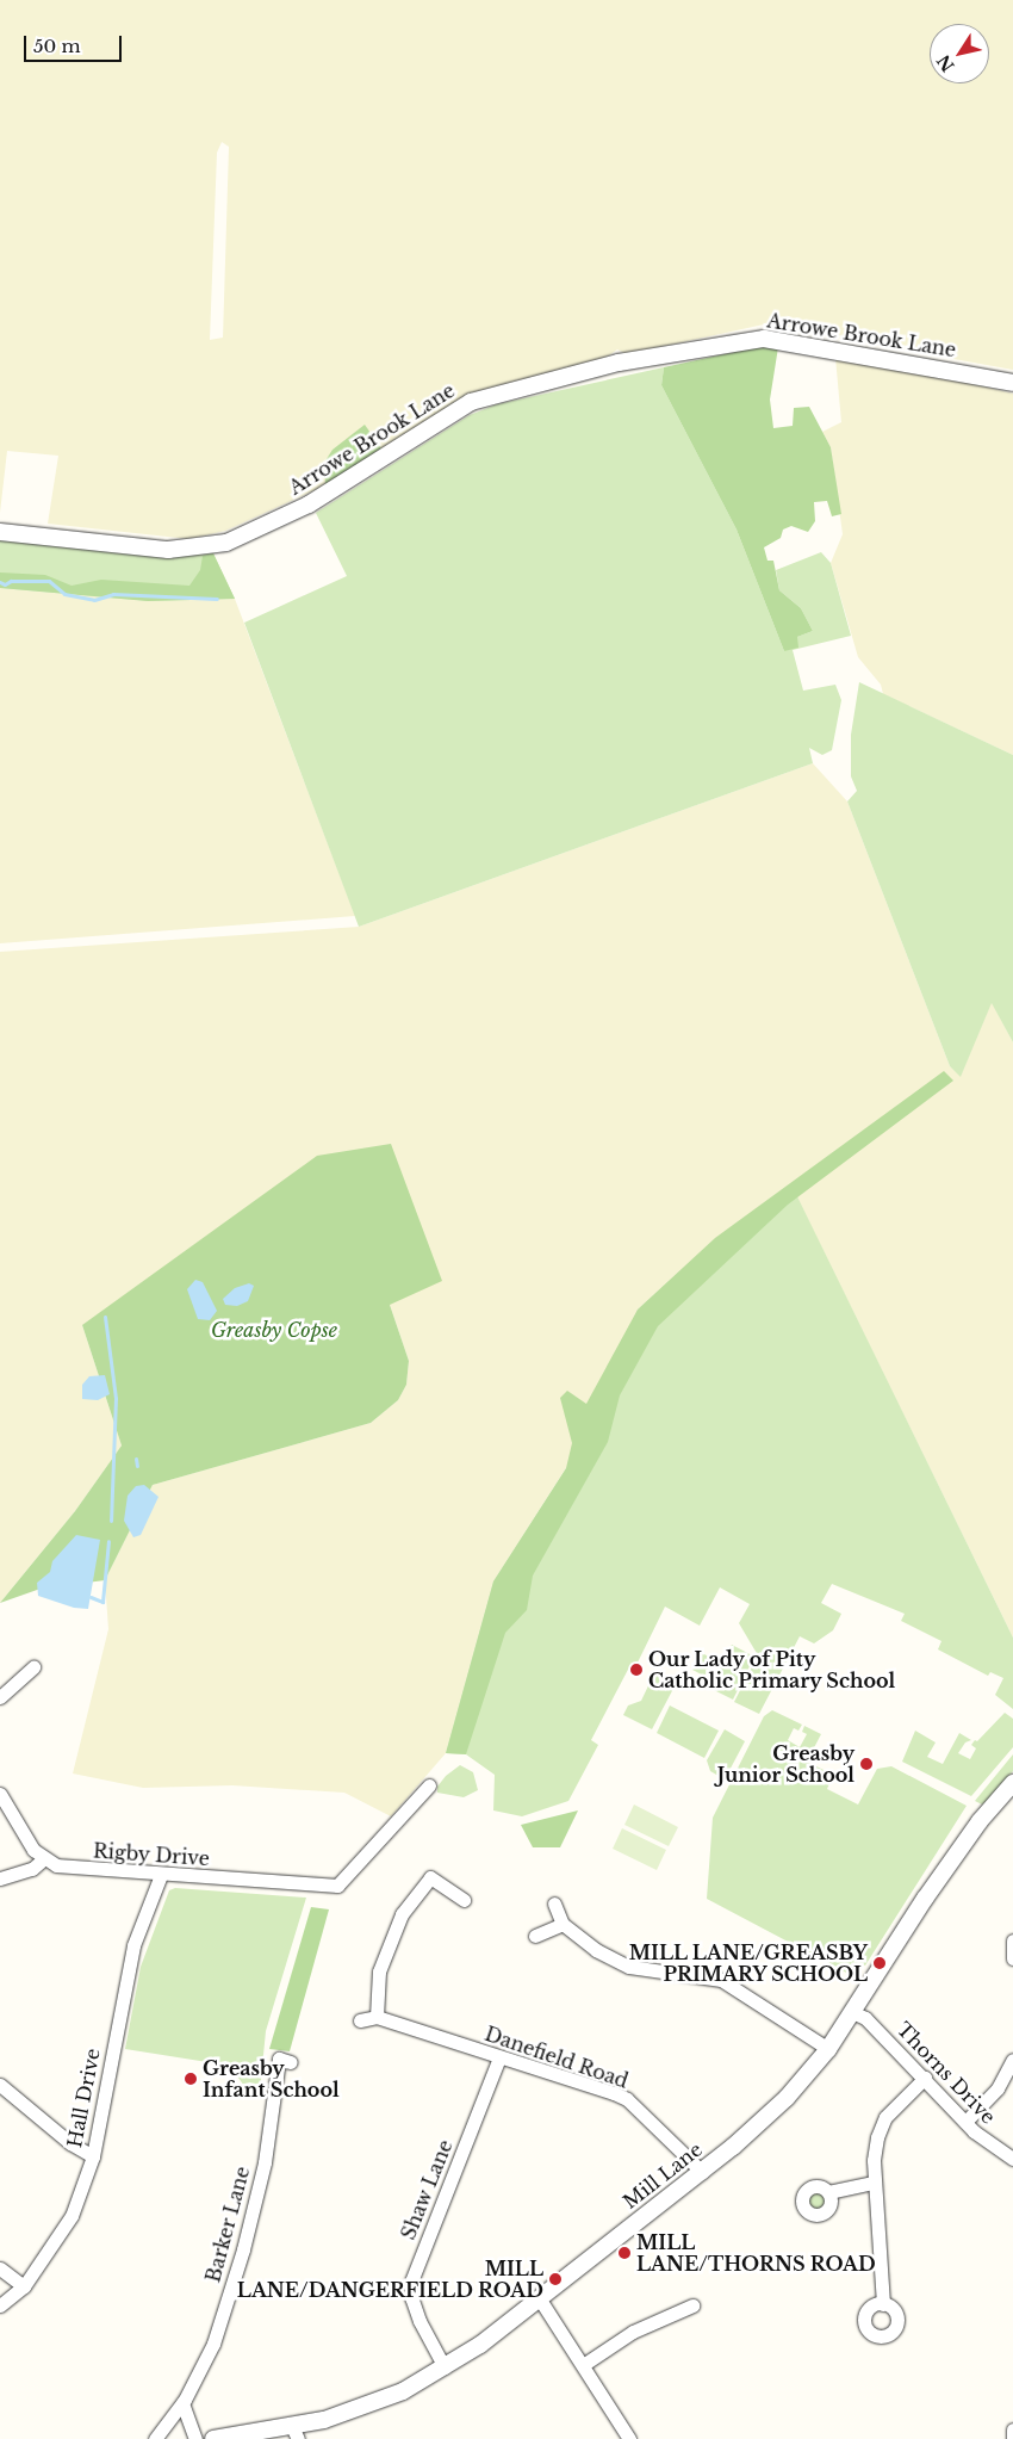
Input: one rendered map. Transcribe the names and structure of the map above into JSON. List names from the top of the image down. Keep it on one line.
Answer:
{"streets":{"street":["Arrowe Brook Lane","Rigby Drive","Danefield Road","Thorns Drive","Hall Drive","Mill Lane","Shaw Lane","Barker Lane"]},"crossings":[["Rigby Drive","Hall Drive"],["Danefield Road","Mill Lane"],["Danefield Road","Shaw Lane"],["Thorns Drive","Mill Lane"],["Mill Lane","Shaw Lane"]],"parks":["Greasby Copse"],"places":["Our Lady of Pity Catholic Primary School","Greasby Junior School","MILL LANE/GREASBY PRIMARY SCHOOL","Greasby Infant School","MILL LANE/THORNS ROAD","MILL LANE/DANGERFIELD ROAD"],"scale_bar":"50 m","north":"bottom left"}
